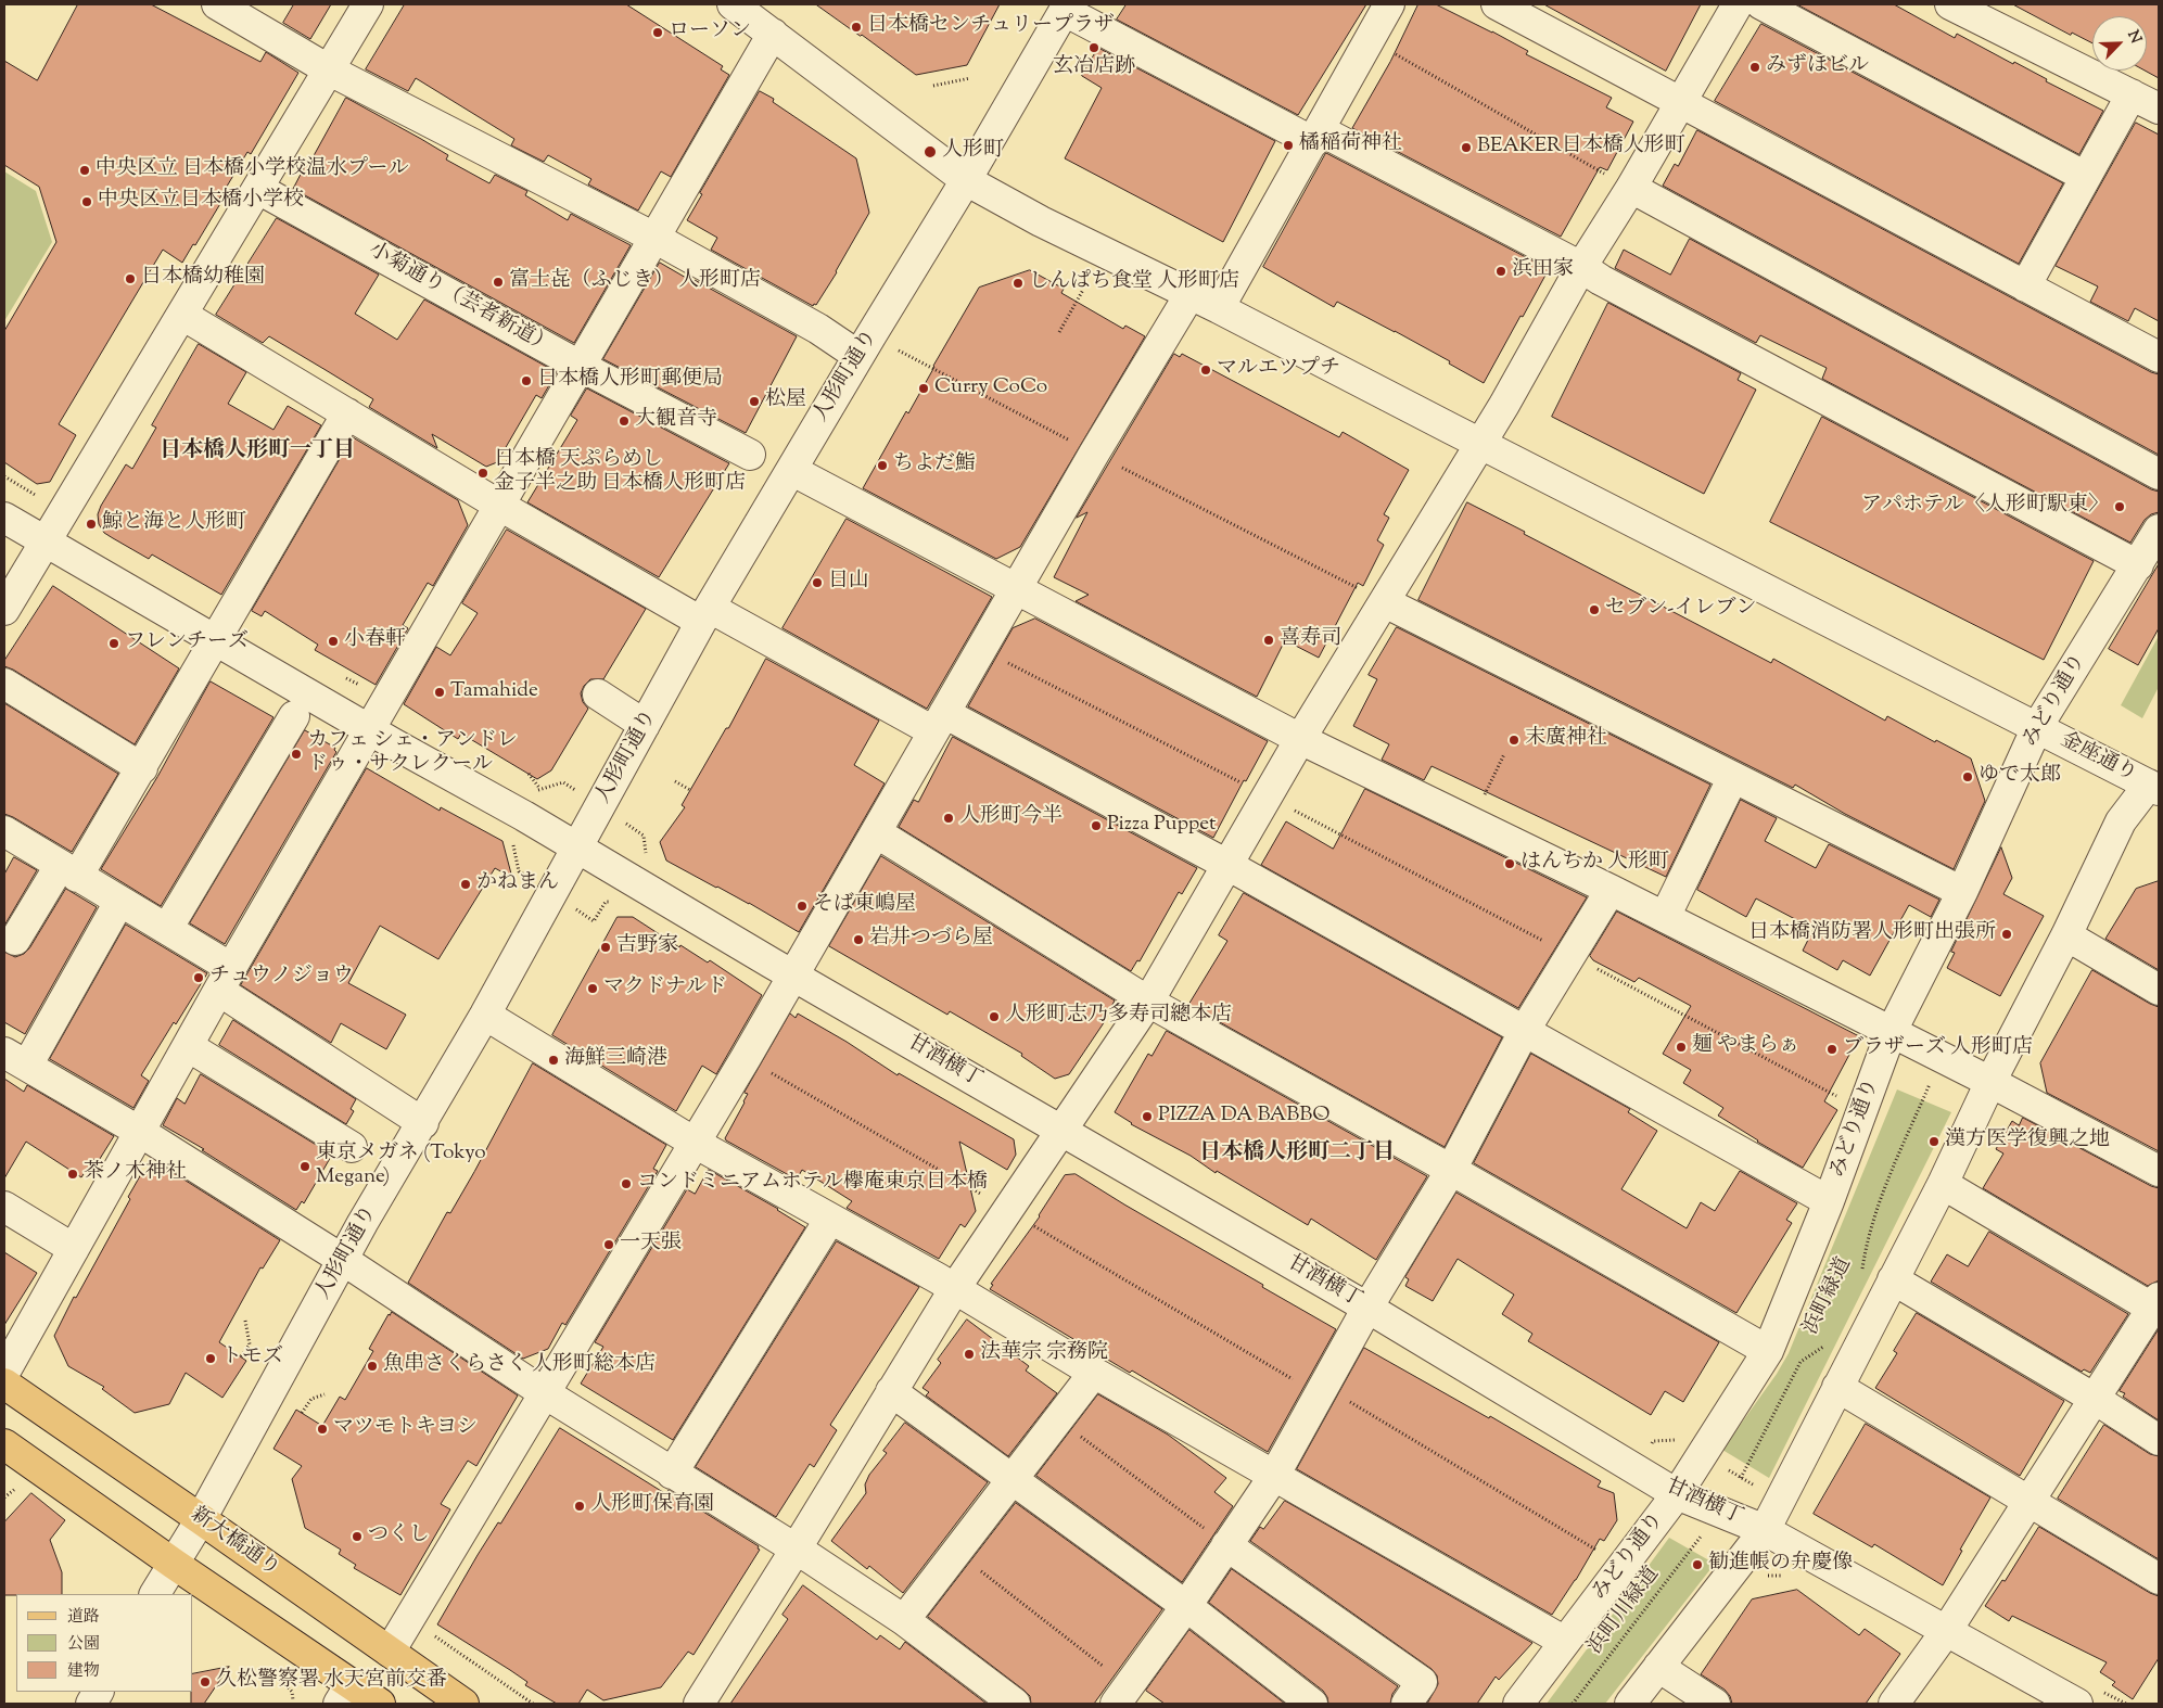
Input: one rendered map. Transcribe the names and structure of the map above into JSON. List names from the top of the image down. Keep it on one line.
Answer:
{"streets":{"main road":["新大橋通り"],"street":["小菊通り（芸者新道）","人形町通り","みどり通り","金座通り","甘酒横丁"],"path":["浜町緑道","浜町川緑道"]},"crossings":[["人形町通り","金座通り"],["人形町通り","甘酒横丁"],["人形町通り","新大橋通り"],["みどり通り","金座通り"],["みどり通り","甘酒横丁"]],"districts":["日本橋人形町一丁目","日本橋人形町二丁目"],"places":["日本橋センチュリープラザ","ローソン","玄冶店跡","みずほビル","橘稲荷神社","BEAKER日本橋人形町","人形町","中央区立 日本橋小学校温水プール","中央区立日本橋小学校","浜田家","日本橋幼稚園","富士㐂（ふじき） 人形町店","しんぱち食堂 人形町店","マルエツプチ","日本橋人形町郵便局","Curry CoCo","松屋","大観音寺","ちよだ鮨","日本橋 天ぷらめし 金子半之助 日本橋人形町店","アパホテル〈人形町駅東〉","鯨と海と人形町","日山","セブン-イレブン","喜寿司","小春軒","フレンチーズ","Tamahide","末廣神社","カフェ シェ・アンドレ ドゥ・サクレクール","ゆで太郎","人形町今半","Pizza Puppet","はんちか 人形町","かねまん","そば東嶋屋","日本橋消防署人形町出張所","岩井つづら屋","吉野家","チュウノジョウ","マクドナルド","人形町志乃多寿司總本店","麺 やまらぁ","ブラザーズ 人形町店","海鮮三崎港","PIZZA DA BABBO","漢方医学復興之地","東京メガネ (Tokyo Megane)","茶ノ木神社","コンドミニアムホテル欅庵東京日本橋","一天張","法華宗 宗務院","トモズ","魚串さくらさく 人形町総本店","マツモトキヨシ","人形町保育園","つくし","勧進帳の弁慶像","久松警察署 水天宮前交番"],"legend":["道路","公園","建物"],"north":"top right"}
